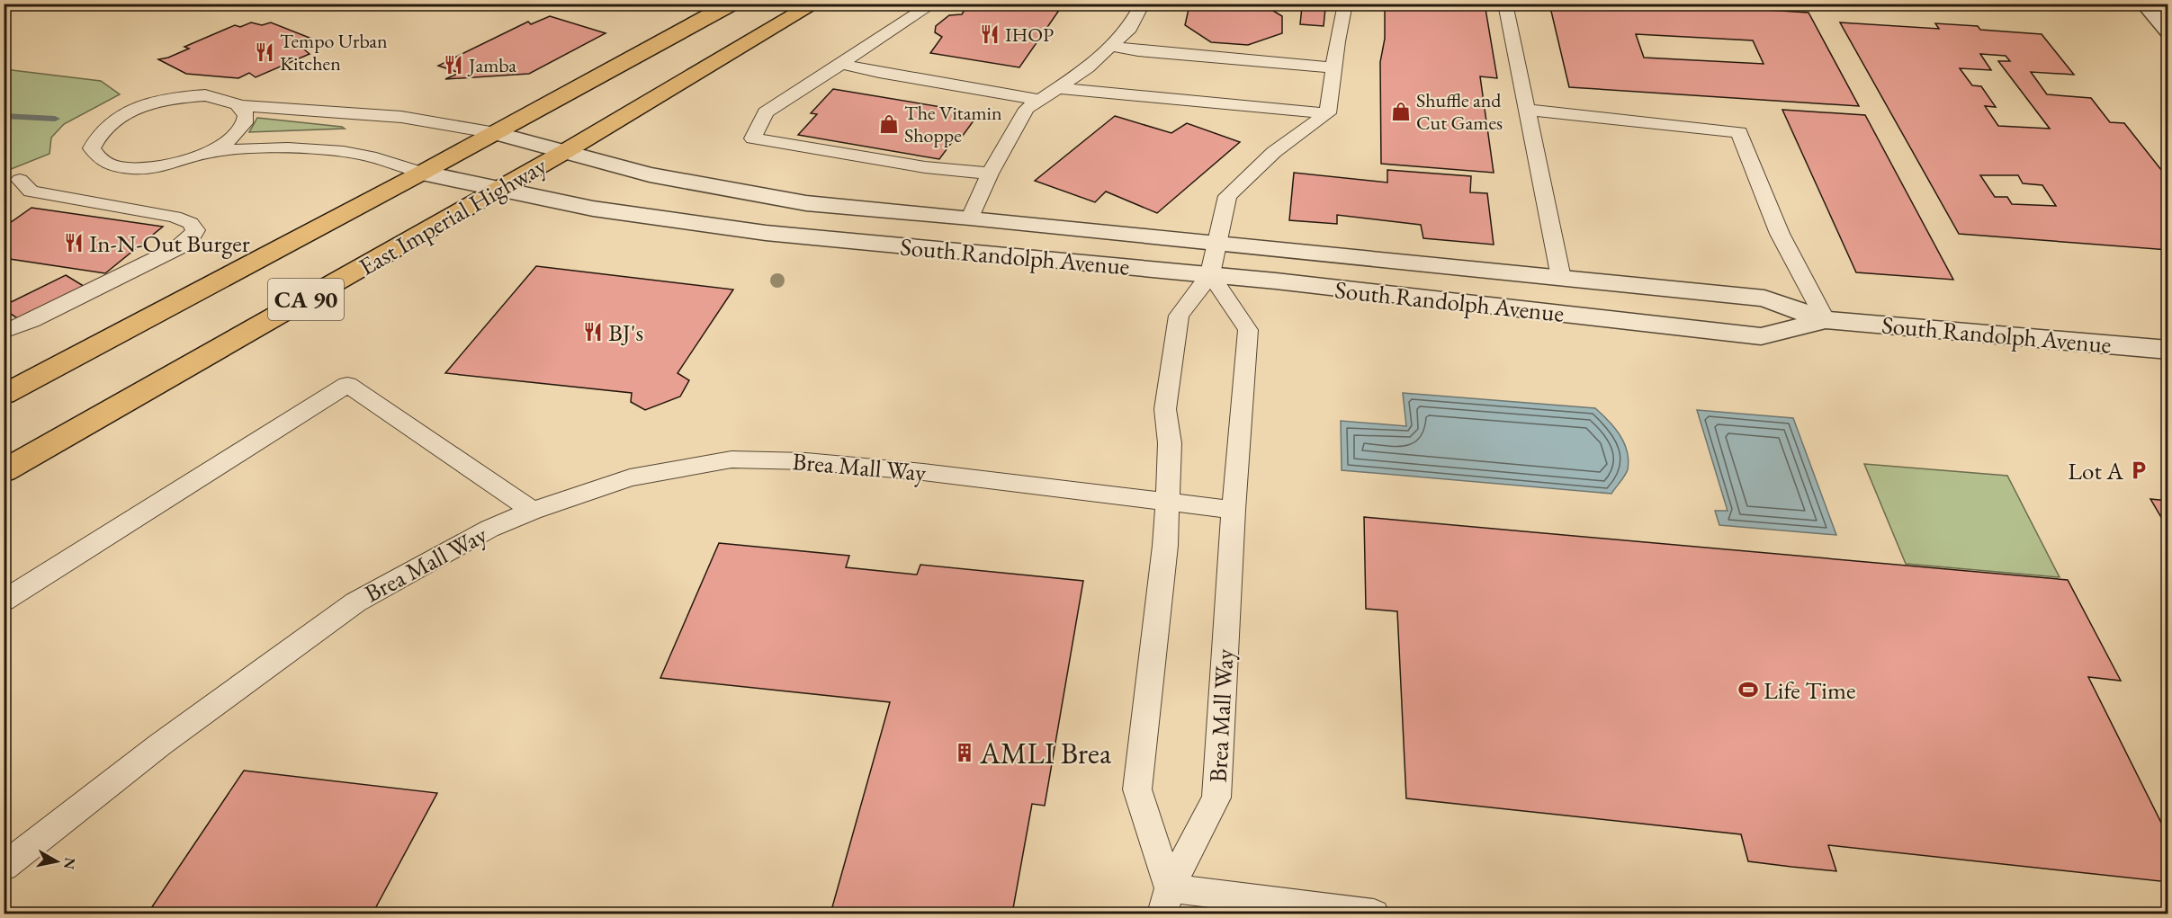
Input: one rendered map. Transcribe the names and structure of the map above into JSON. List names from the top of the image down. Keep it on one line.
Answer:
{"streets":{"main road":["East Imperial Highway","CA 90"],"street":["South Randolph Avenue"],"lane":["Brea Mall Way"]},"crossings":[["East Imperial Highway","South Randolph Avenue"]],"places":{"restaurant":["IHOP","Tempo Urban Kitchen","Jamba","In-N-Out Burger","BJ's"],"shop":["Shuffle and Cut Games","The Vitamin Shoppe"],"parking":["Lot A"],"sports":["Life Time"],"building":["AMLI Brea"]},"north":"right"}
